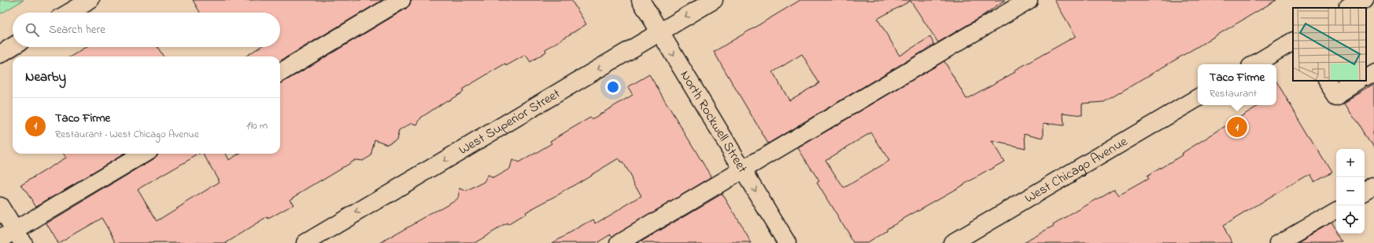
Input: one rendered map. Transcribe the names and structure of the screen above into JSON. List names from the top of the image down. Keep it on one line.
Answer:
{"streets":{"street":["West Superior Street","North Rockwell Street","West Chicago Avenue"]},"crossings":[["West Superior Street","North Rockwell Street"]],"one_way":["West Superior Street","North Rockwell Street"],"page":{"search":"Search here","heading":"Nearby","popup":["Taco Firme","Restaurant"],"list":[{"mark":"1","name":"Taco Firme","note":"Restaurant · West Chicago Avenue","value":"190 m"}],"pins":"1","map_buttons":["+","−"]}}
